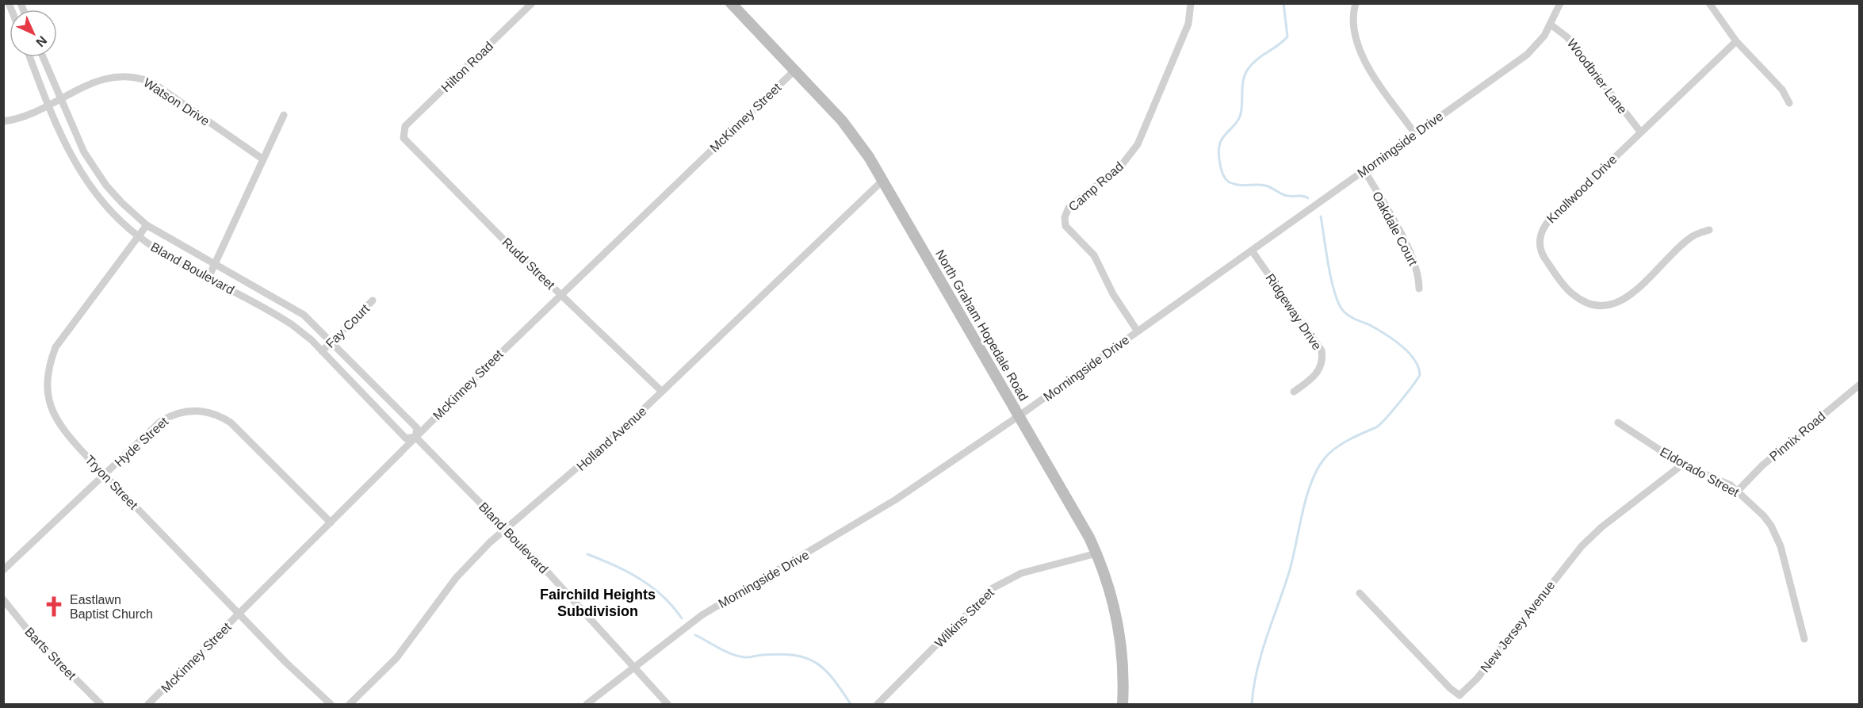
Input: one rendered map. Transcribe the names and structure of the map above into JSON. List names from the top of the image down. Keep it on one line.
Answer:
{"streets":{"street":["Hilton Road","Woodbrier Lane","Watson Drive","McKinney Street","Morningside Drive","Camp Road","Knollwood Drive","Oakdale Court","Rudd Street","Bland Boulevard","Ridgeway Drive","North Graham Hopedale Road","Fay Court","Pinnix Road","Holland Avenue","Hyde Street","Eldorado Street","Tryon Street","Wilkins Street","New Jersey Avenue","Barts Street"]},"crossings":[["Hilton Road","Rudd Street"],["Woodbrier Lane","Morningside Drive"],["Woodbrier Lane","Knollwood Drive"],["Watson Drive","Bland Boulevard"],["McKinney Street","Rudd Street"],["McKinney Street","Bland Boulevard"],["McKinney Street","North Graham Hopedale Road"],["McKinney Street","Hyde Street"],["McKinney Street","Tryon Street"],["Morningside Drive","Camp Road"],["Morningside Drive","Oakdale Court"],["Morningside Drive","Bland Boulevard"],["Morningside Drive","Ridgeway Drive"],["Morningside Drive","North Graham Hopedale Road"],["Rudd Street","Holland Avenue"],["Bland Boulevard","Fay Court"],["Bland Boulevard","Holland Avenue"],["Bland Boulevard","Tryon Street"],["North Graham Hopedale Road","Holland Avenue"],["North Graham Hopedale Road","Wilkins Street"],["Pinnix Road","Eldorado Street"],["Hyde Street","Tryon Street"],["Eldorado Street","New Jersey Avenue"]],"districts":["Fairchild Heights Subdivision"],"places":{"church":["Eastlawn Baptist Church"]},"north":"bottom right"}
